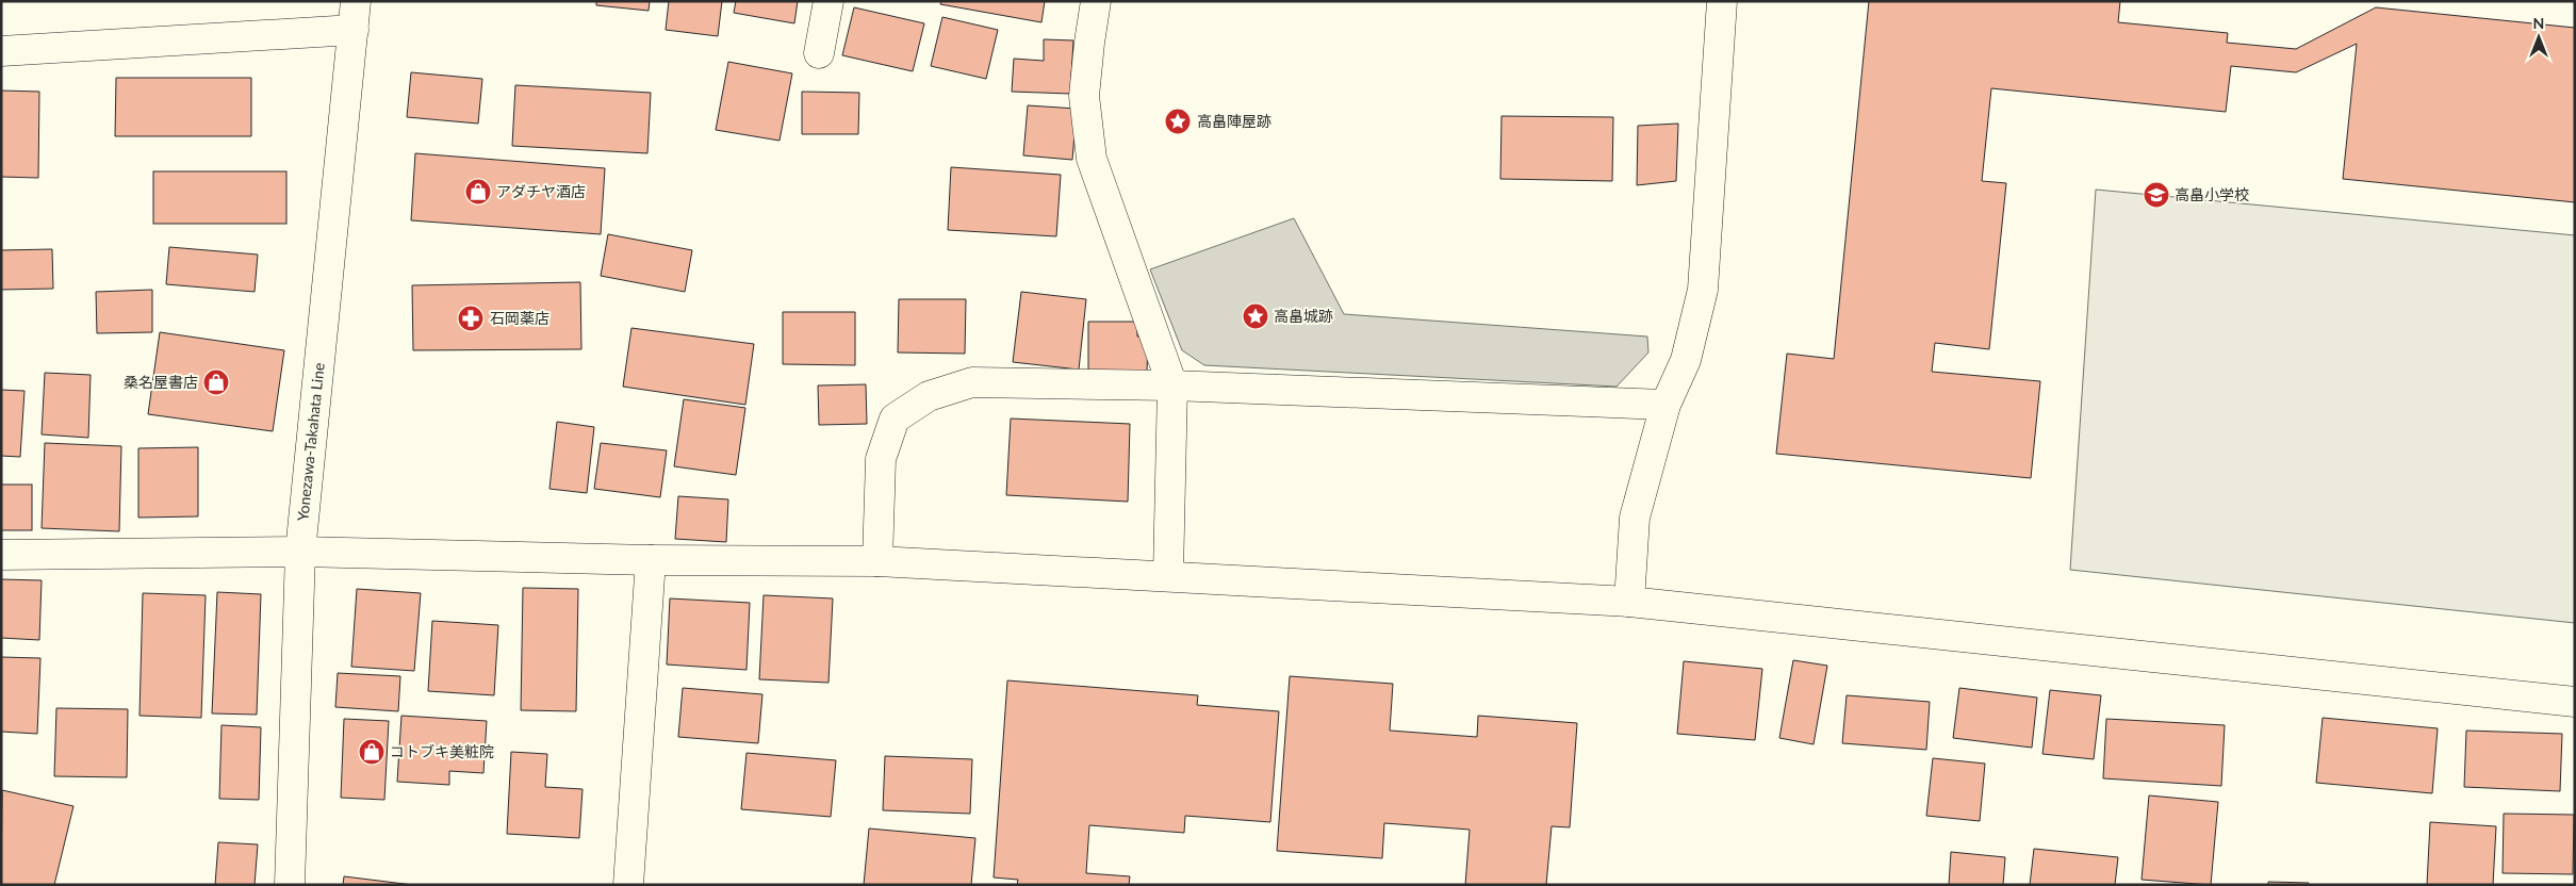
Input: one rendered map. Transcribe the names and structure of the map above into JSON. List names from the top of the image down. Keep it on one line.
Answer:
{"streets":{"street":["Yonezawa-Takahata Line"]},"places":{"place":["高畠陣屋跡","高畠城跡"],"shop":["アダチヤ酒店","桑名屋書店","コトブキ美粧院"],"school or university":["高畠小学校"],"pharmacy":["石岡薬店"]},"north":"top"}
